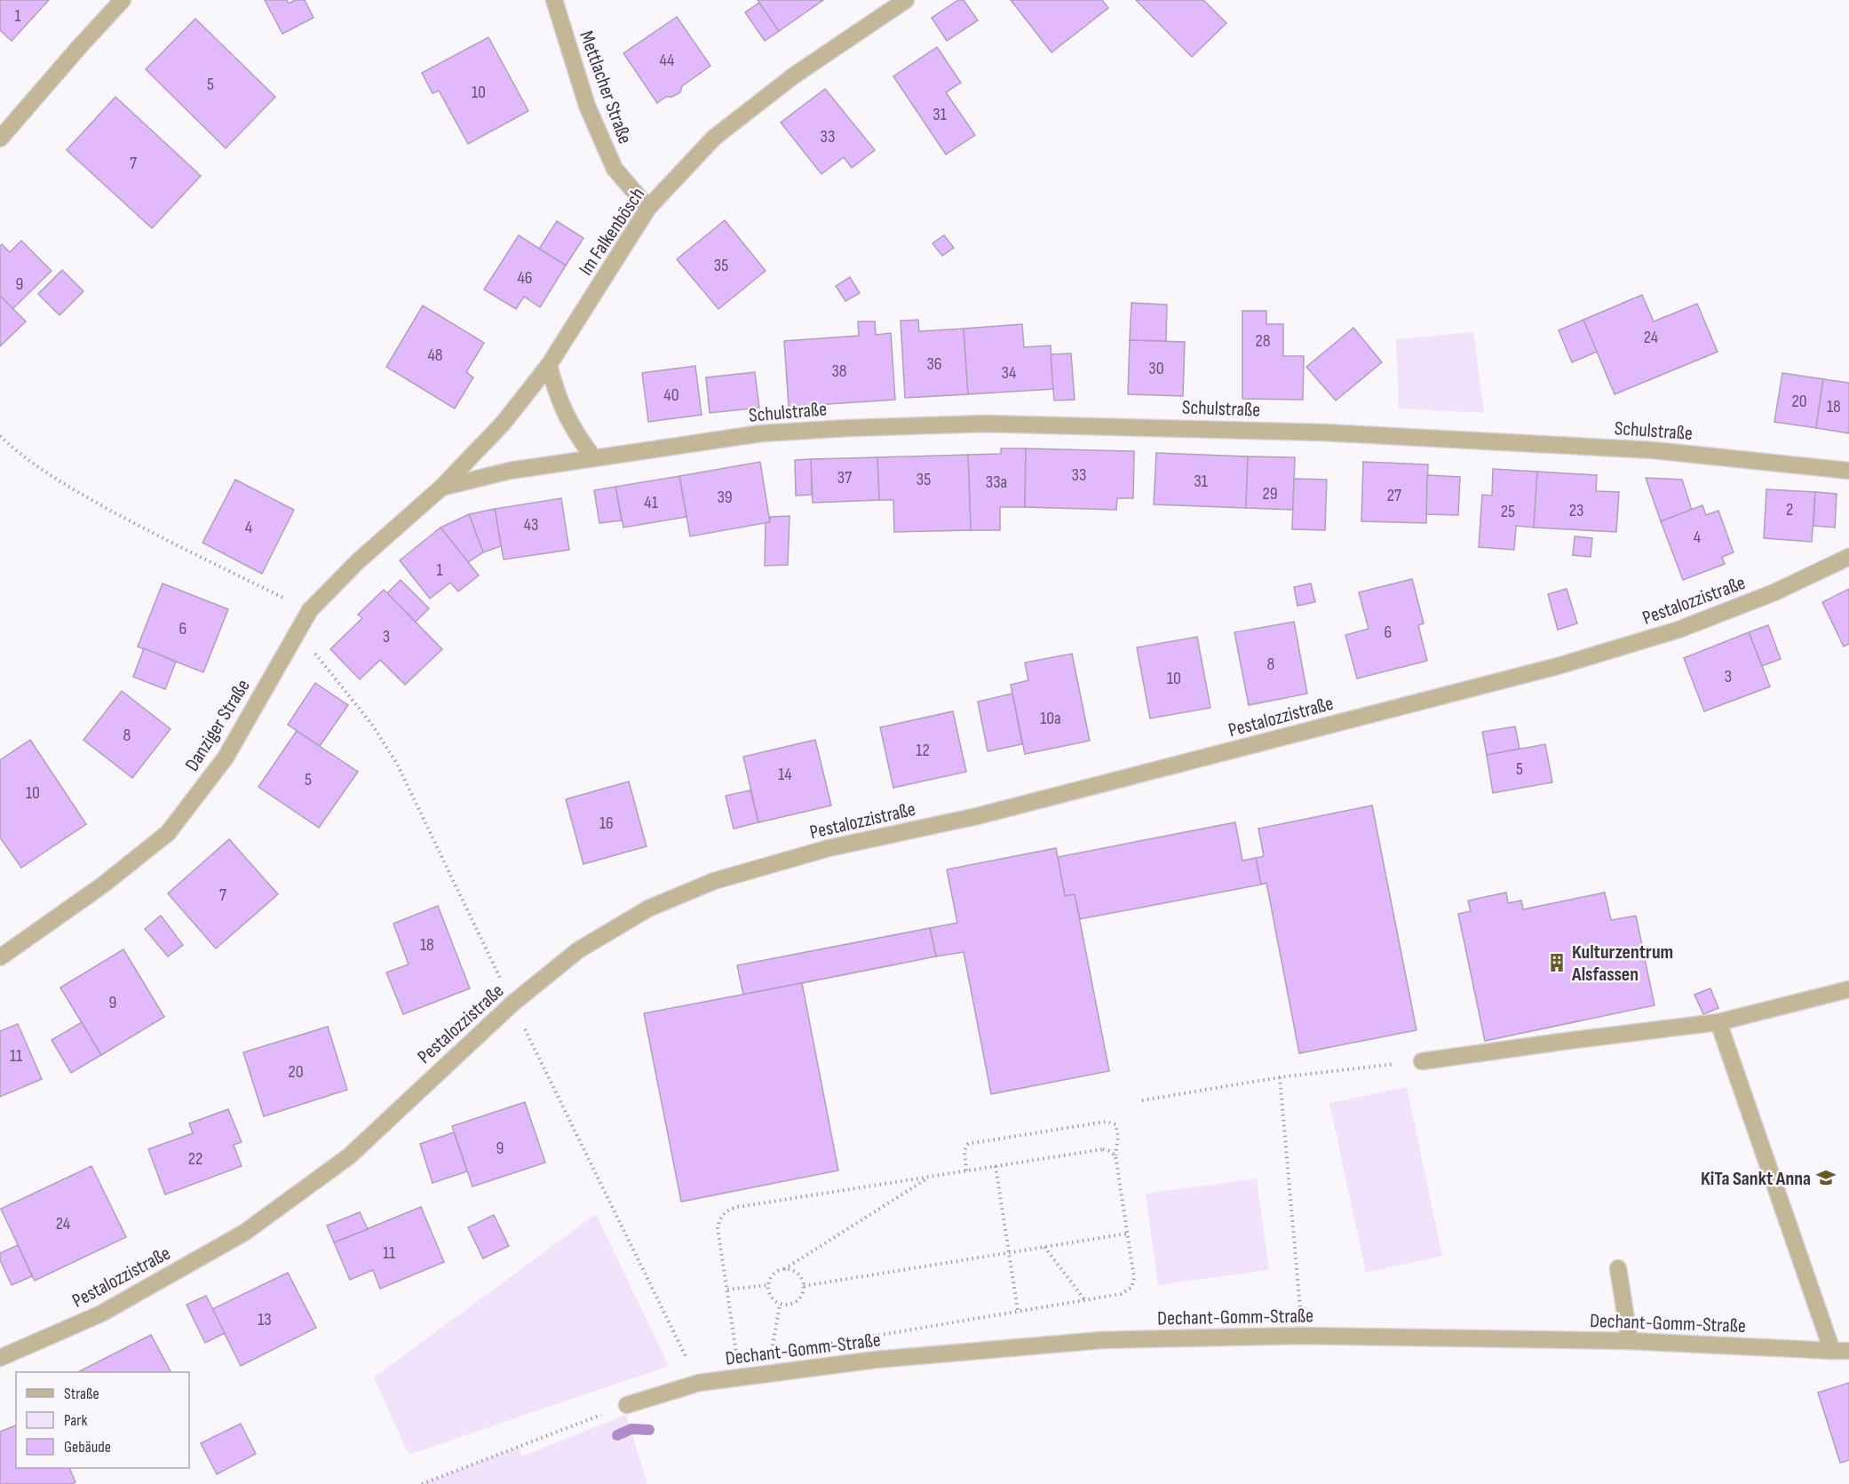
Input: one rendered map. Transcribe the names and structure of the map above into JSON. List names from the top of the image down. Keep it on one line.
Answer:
{"streets":{"street":["Mettlacher Straße","Im Falkenbösch","Schulstraße","Pestalozzistraße","Danziger Straße","Dechant-Gomm-Straße"]},"crossings":[["Mettlacher Straße","Im Falkenbösch"],["Im Falkenbösch","Schulstraße"],["Im Falkenbösch","Danziger Straße"],["Schulstraße","Danziger Straße"]],"places":{"building":["Kulturzentrum Alsfassen"],"school or university":["KiTa Sankt Anna"]},"house_numbers":["1","44","5","10","31","33","7","35","46","9","24","28","48","36","30","38","34","40","20","18","33","37","35","31","33a","29","27","39","41","2","23","25","43","4","4","1","6","6","3","8","3","10","10a","8","12","5","14","5","10","16","7","18","9","11","20","9","22","24","11","13"],"legend":["Straße","Park","Gebäude"]}
